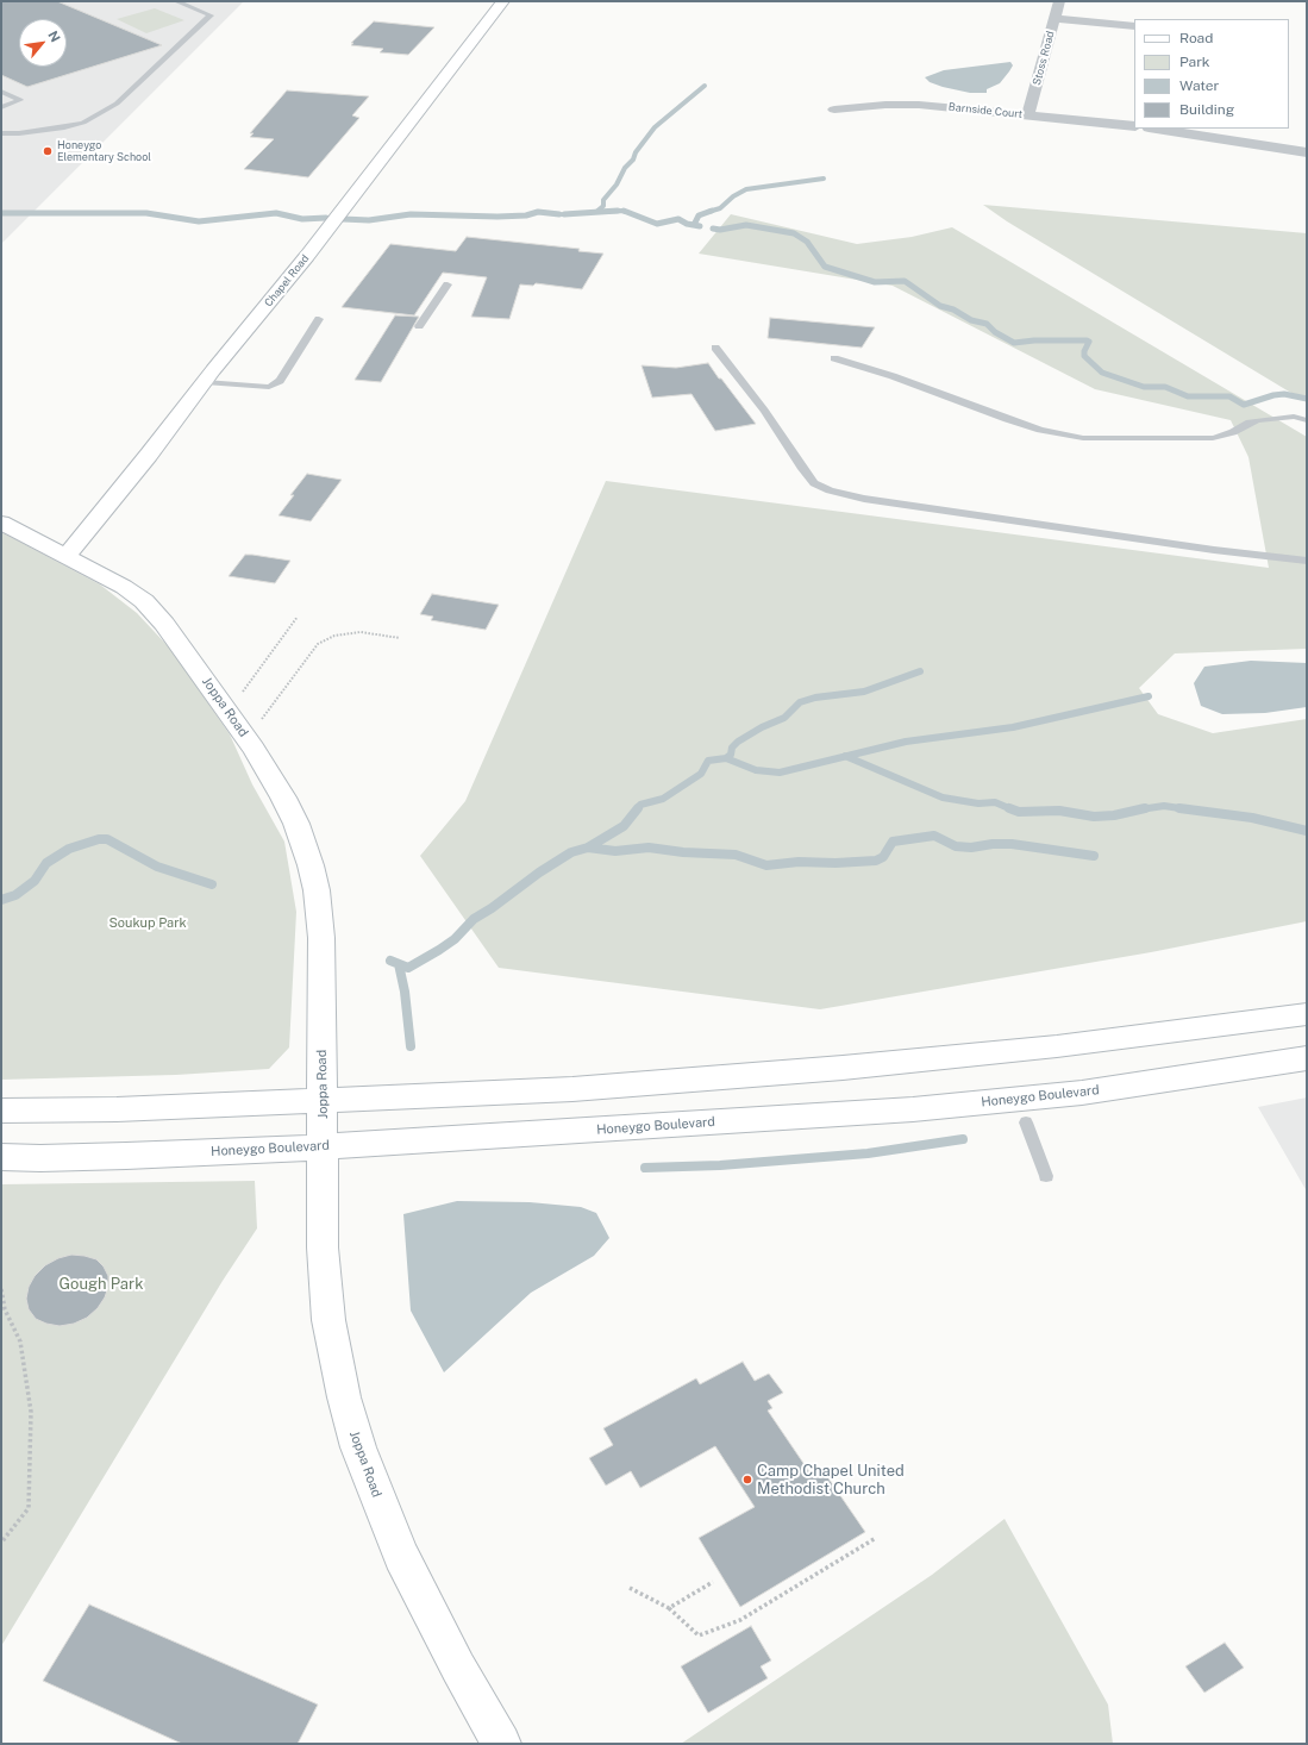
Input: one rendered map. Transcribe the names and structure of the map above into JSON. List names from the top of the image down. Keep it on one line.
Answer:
{"streets":{"street":["Stoss Road","Barnside Court","Chapel Road","Joppa Road","Honeygo Boulevard"]},"crossings":[["Stoss Road","Barnside Court"],["Chapel Road","Joppa Road"],["Joppa Road","Honeygo Boulevard"]],"parks":["Soukup Park","Gough Park"],"places":["Honeygo Elementary School","Camp Chapel United Methodist Church"],"legend":["Road","Park","Water","Building"],"north":"top right"}
